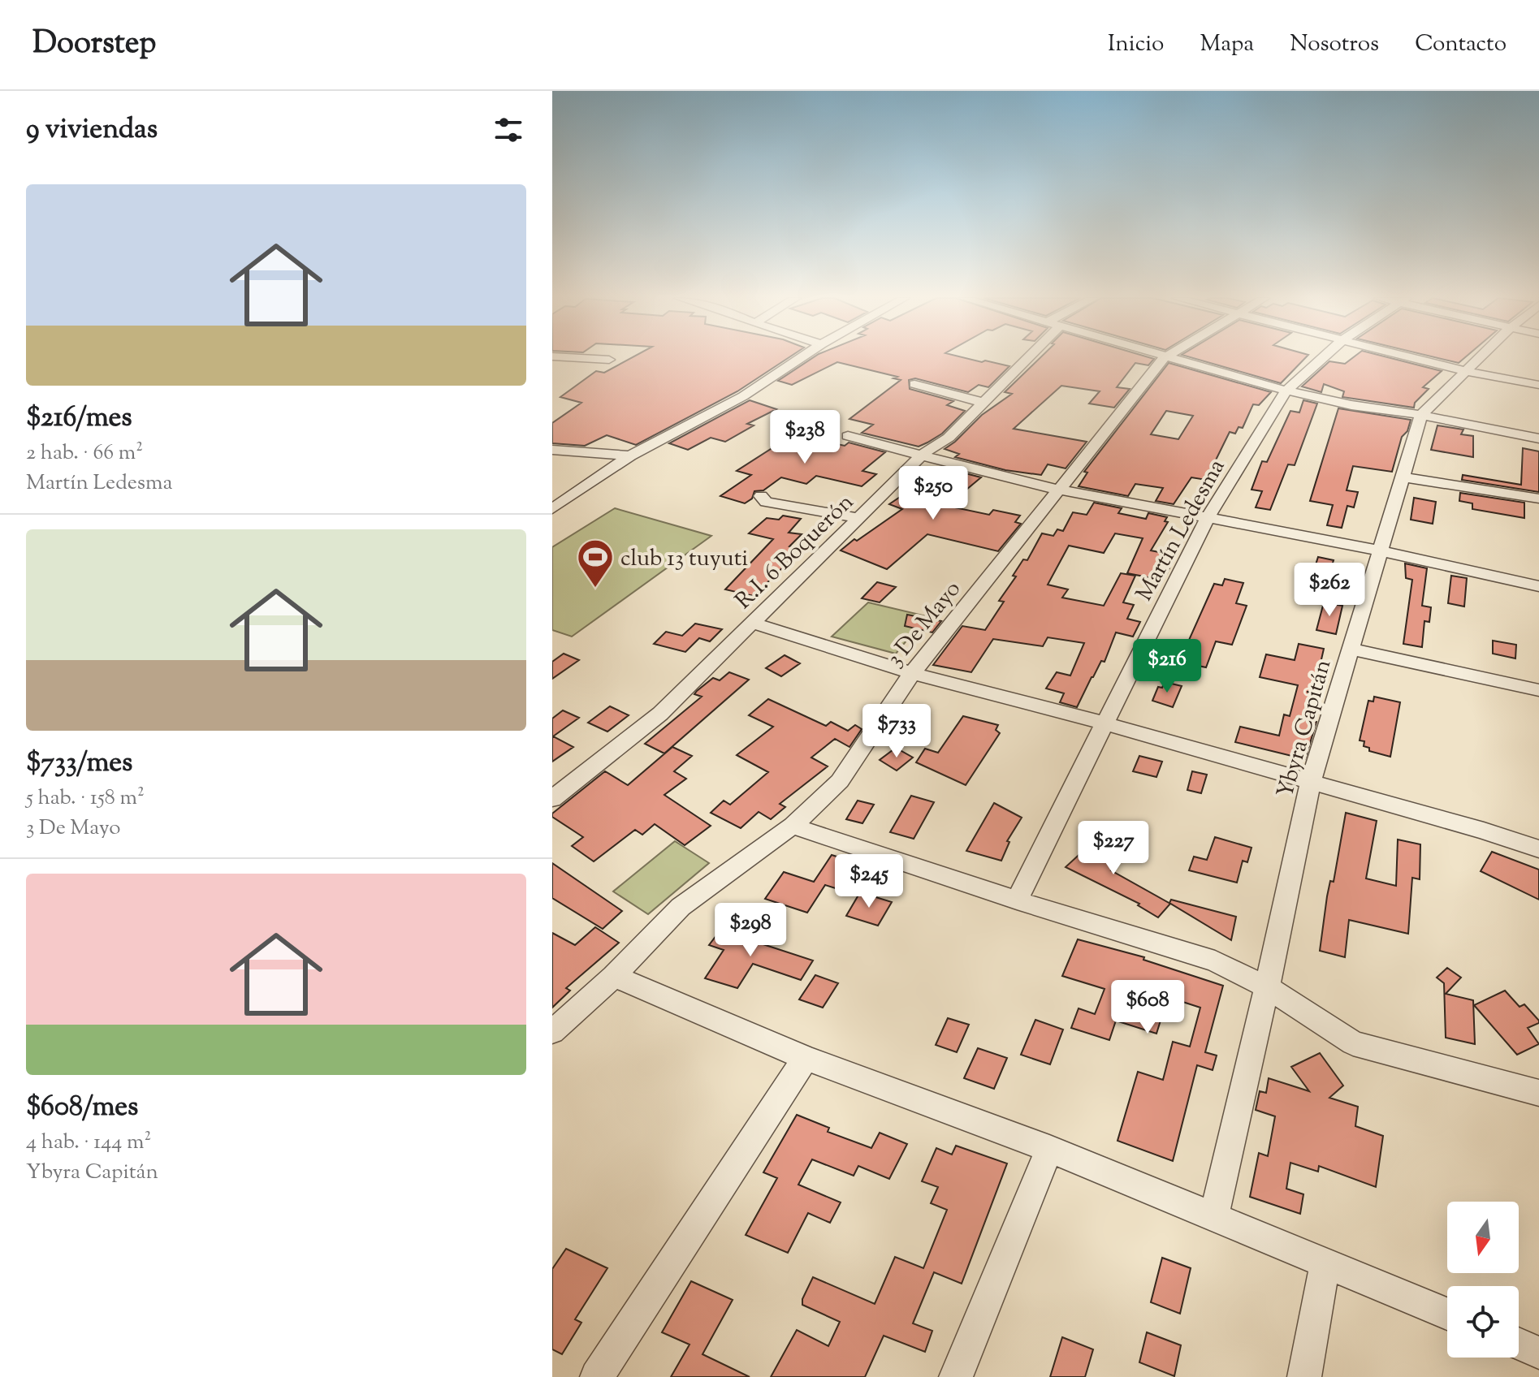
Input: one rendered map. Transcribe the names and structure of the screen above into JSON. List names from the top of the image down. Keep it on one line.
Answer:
{"streets":{"street":["Martín Ledesma","R.I. 6 Boquerón","3 De Mayo","Ybyra Capitán"]},"places":{"sports":["club 13 tuyuti"]},"north":"bottom","page":{"header":"Doorstep","nav":["Inicio","Mapa","Nosotros","Contacto"],"heading":"9 viviendas","list":[{"name":"$216/mes","note":"2 hab. · 66 m² · Martín Ledesma"},{"name":"$733/mes","note":"5 hab. · 158 m² · 3 De Mayo"},{"name":"$608/mes","note":"4 hab. · 144 m² · Ybyra Capitán"}],"price":["$238","$250","$262","$216","$733","$227","$245","$298","$608"]}}
